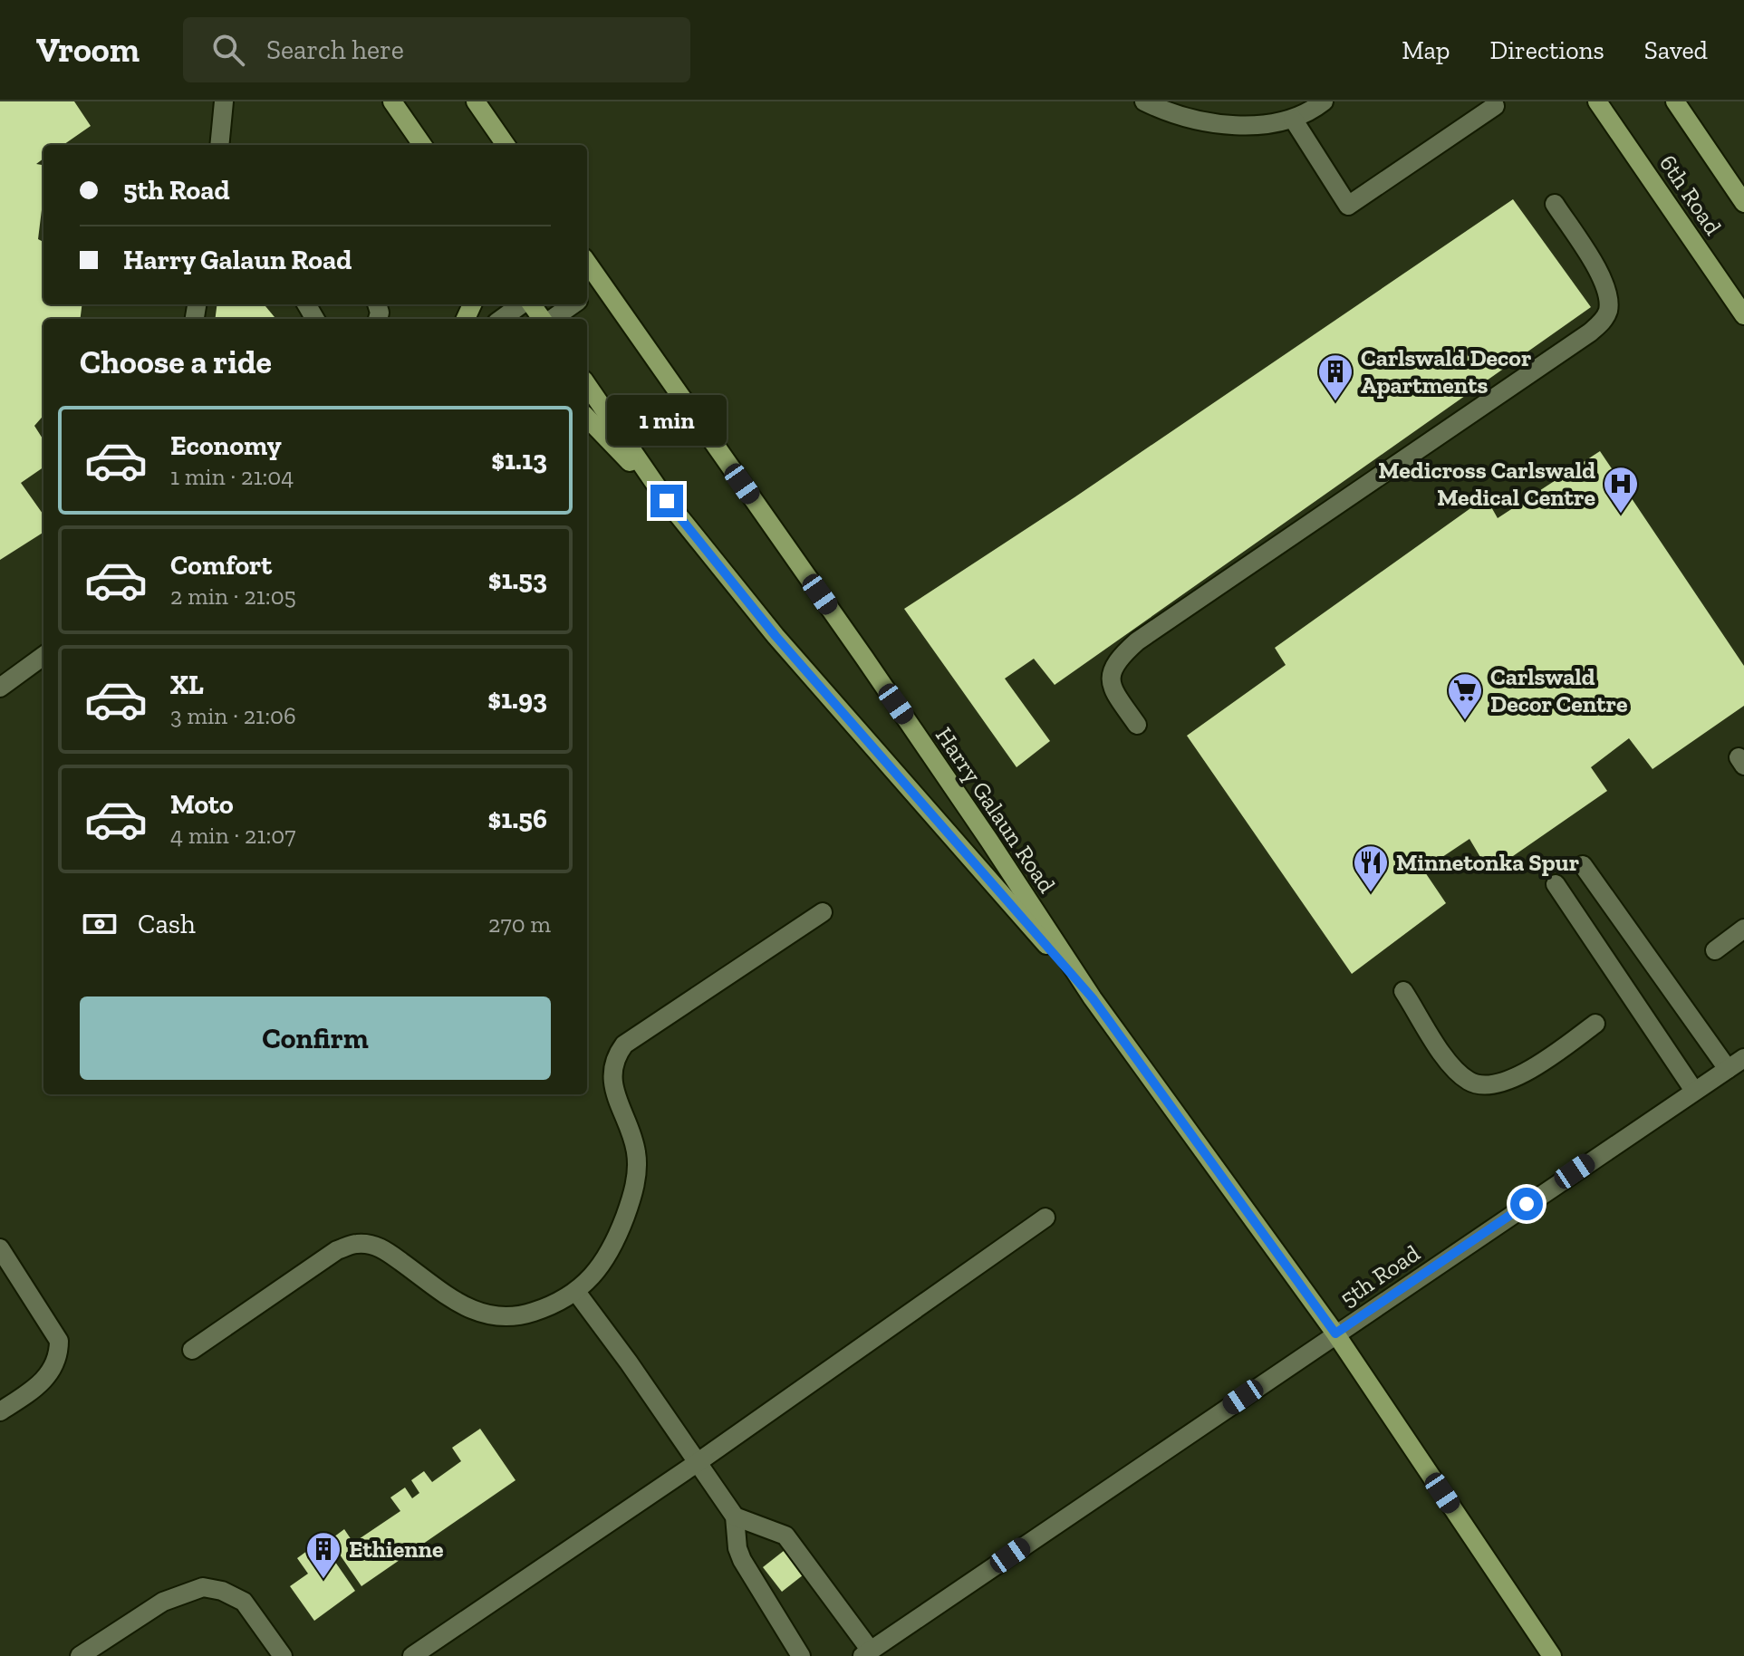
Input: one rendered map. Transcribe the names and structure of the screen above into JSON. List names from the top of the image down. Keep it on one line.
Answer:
{"streets":{"main road":["6th Road","Harry Galaun Road"],"street":["5th Road"]},"crossings":[["Harry Galaun Road","5th Road"]],"places":{"building":["Carlswald Decor Apartments","Ethienne"],"hospital":["Medicross Carlswald Medical Centre"],"supermarket":["Carlswald Decor Centre"],"restaurant":["Minnetonka Spur"]},"page":{"header":"Vroom","search":"Search here","nav":["Map","Directions","Saved"],"banner":["5th Road","Harry Galaun Road"],"heading":"Choose a ride","bubble":"1 min","list":[{"name":"Economy","note":"1 min · 21:04","value":"$1.13"},{"name":"Comfort","note":"2 min · 21:05","value":"$1.53"},{"name":"XL","note":"3 min · 21:06","value":"$1.93"},{"name":"Moto","note":"4 min · 21:07","value":"$1.56"}],"pay":["Cash","270 m"],"buttons":"Confirm"}}
